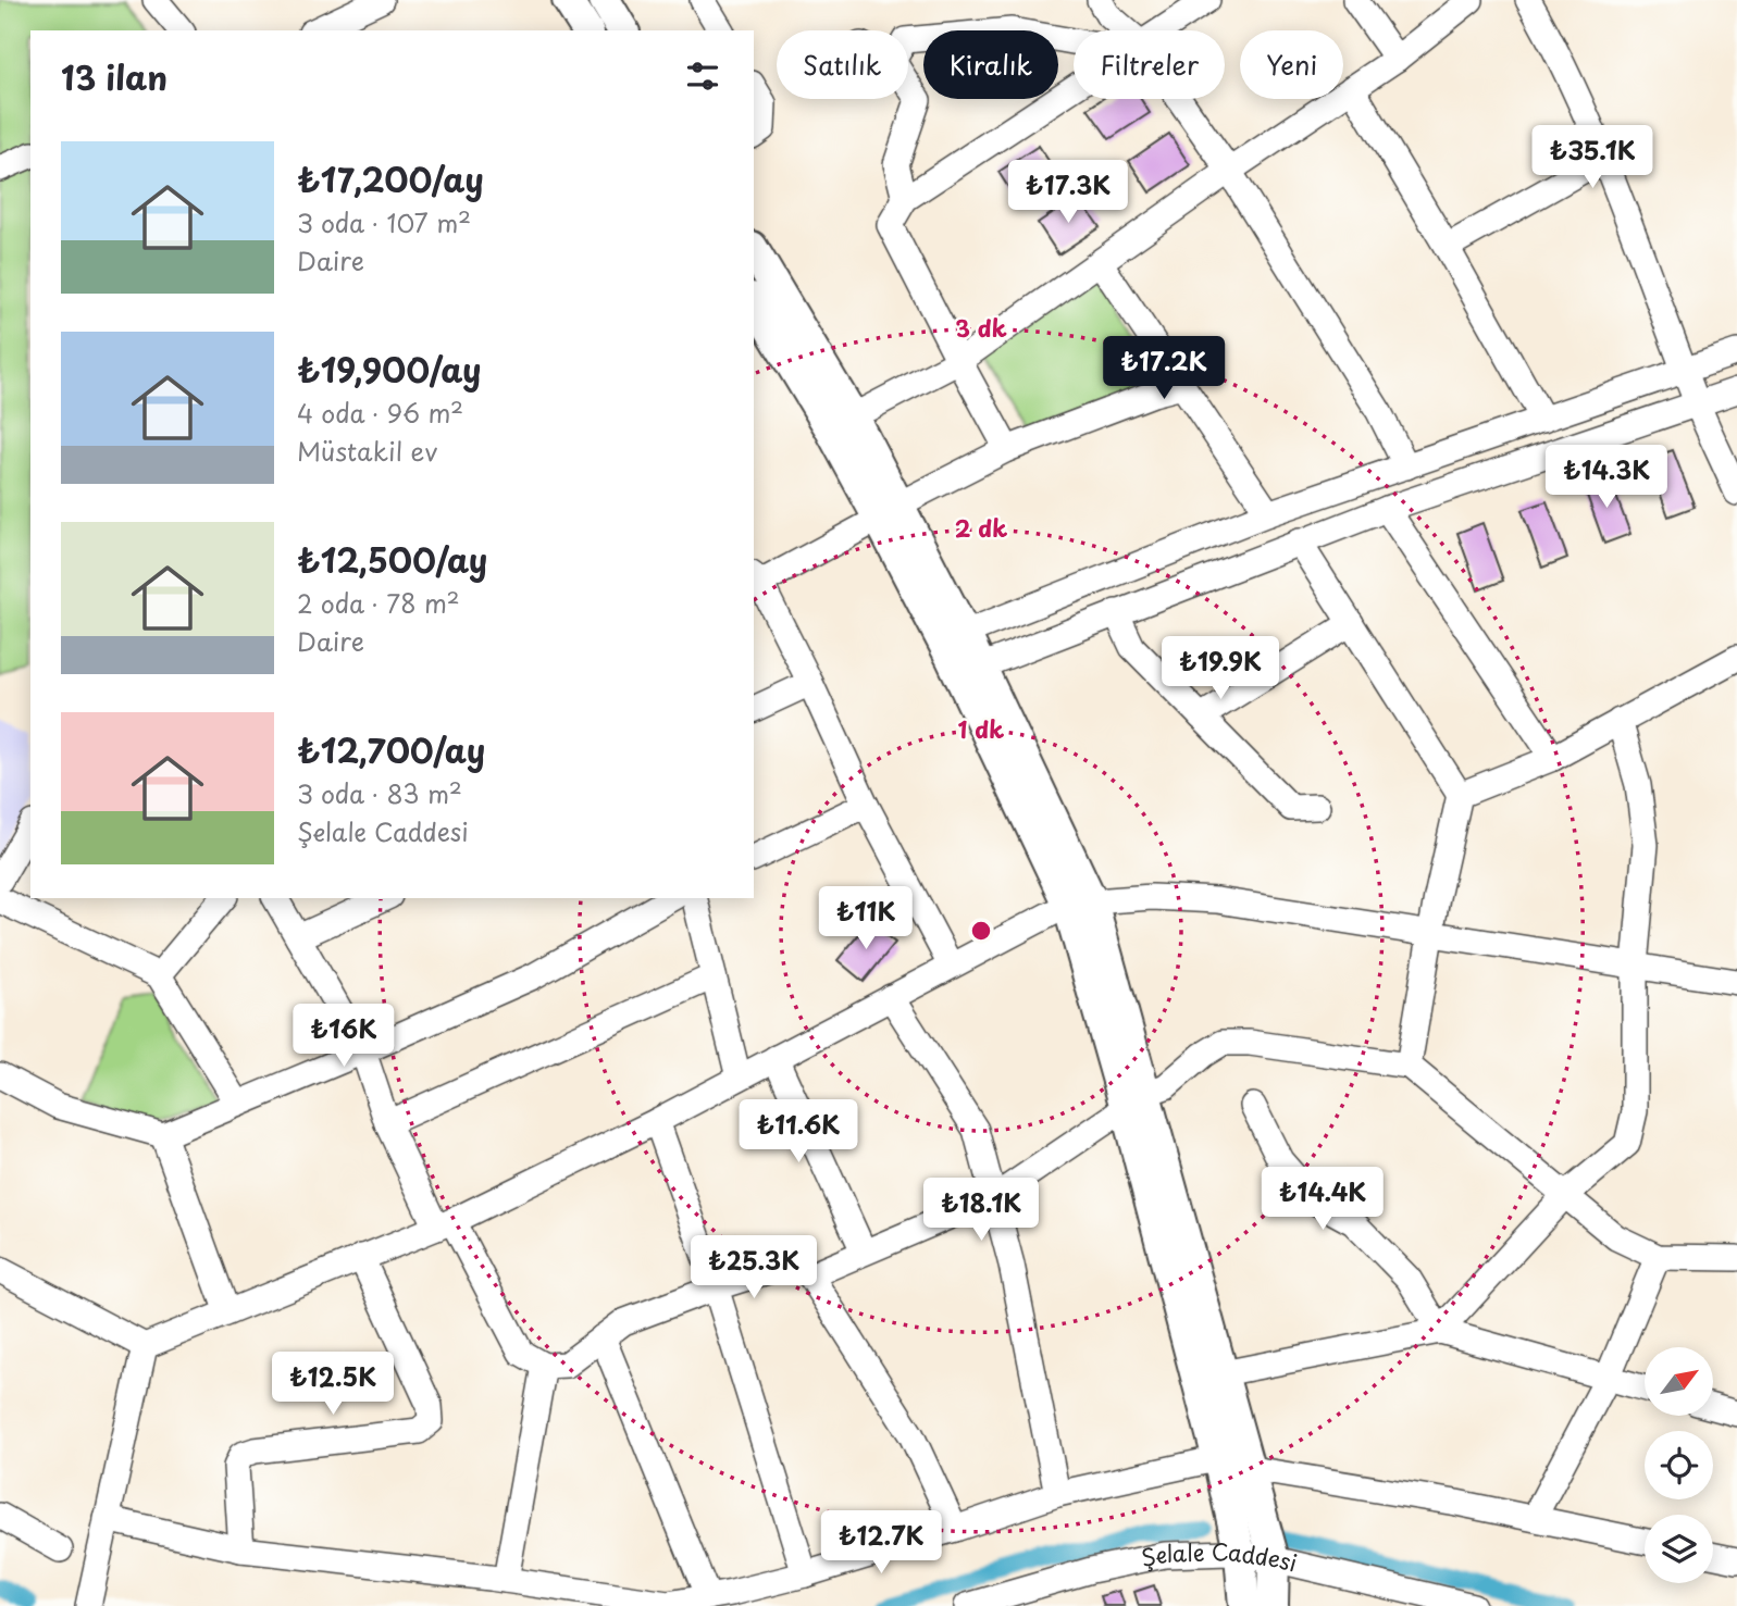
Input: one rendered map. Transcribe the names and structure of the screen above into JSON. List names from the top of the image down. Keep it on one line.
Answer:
{"streets":{"street":["Şelale Caddesi"]},"north":"top right","page":{"chip":["Satılık","Kiralık","Filtreler","Yeni"],"heading":"13 ilan","list":[{"name":"₺17,200/ay","note":"3 oda · 107 m² · Daire"},{"name":"₺19,900/ay","note":"4 oda · 96 m² · Müstakil ev"},{"name":"₺12,500/ay","note":"2 oda · 78 m² · Daire"},{"name":"₺12,700/ay","note":"3 oda · 83 m² · Şelale Caddesi"}],"price":["₺35.1K","₺17.3K","₺17.2K","₺14.3K","₺19.9K","₺11K","₺16K","₺11.6K","₺14.4K","₺18.1K","₺25.3K","₺12.5K","₺12.7K"]},"rings":["3 dk","2 dk","1 dk"]}
